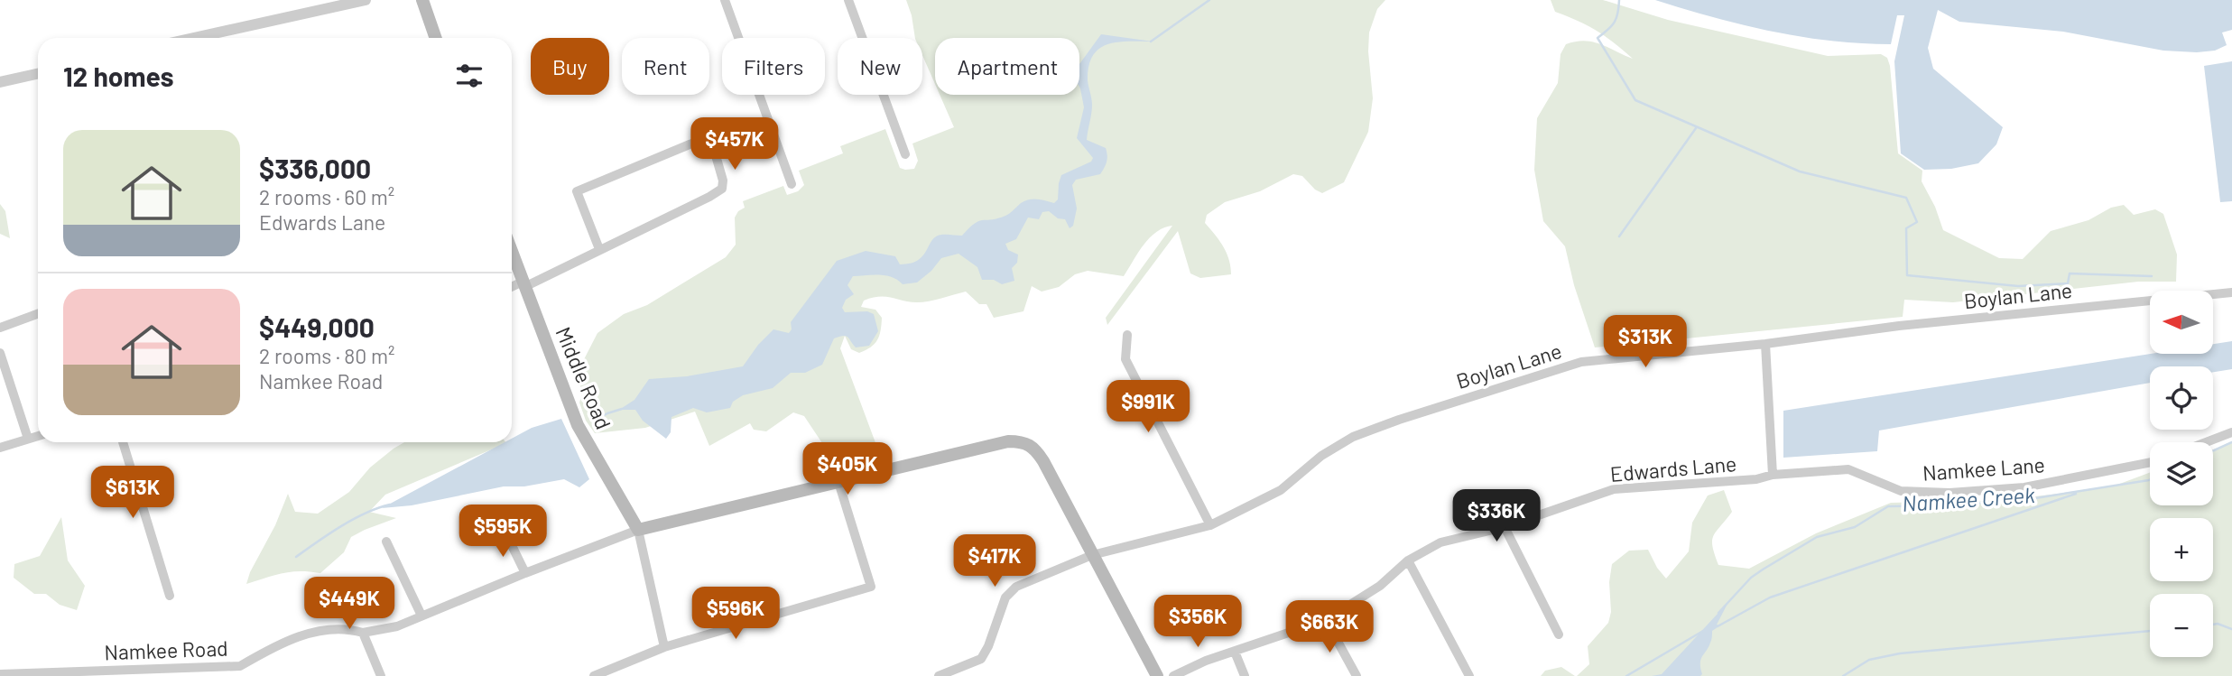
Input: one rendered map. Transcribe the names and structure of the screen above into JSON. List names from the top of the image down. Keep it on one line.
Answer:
{"streets":{"main road":["Middle Road"],"street":["Boylan Lane","Edwards Lane","Namkee Lane","Namkee Road"]},"crossings":[["Middle Road","Namkee Road"],["Edwards Lane","Namkee Lane"]],"water":["Namkee Creek"],"north":"left","page":{"chip":["Buy","Rent","Filters","New","Apartment"],"heading":"12 homes","list":[{"name":"$336,000","note":"2 rooms · 60 m² · Edwards Lane"},{"name":"$449,000","note":"2 rooms · 80 m² · Namkee Road"}],"price":["$457K","$313K","$991K","$405K","$613K","$336K","$595K","$417K","$449K","$596K","$356K","$663K"],"map_buttons":["+","−"]}}
